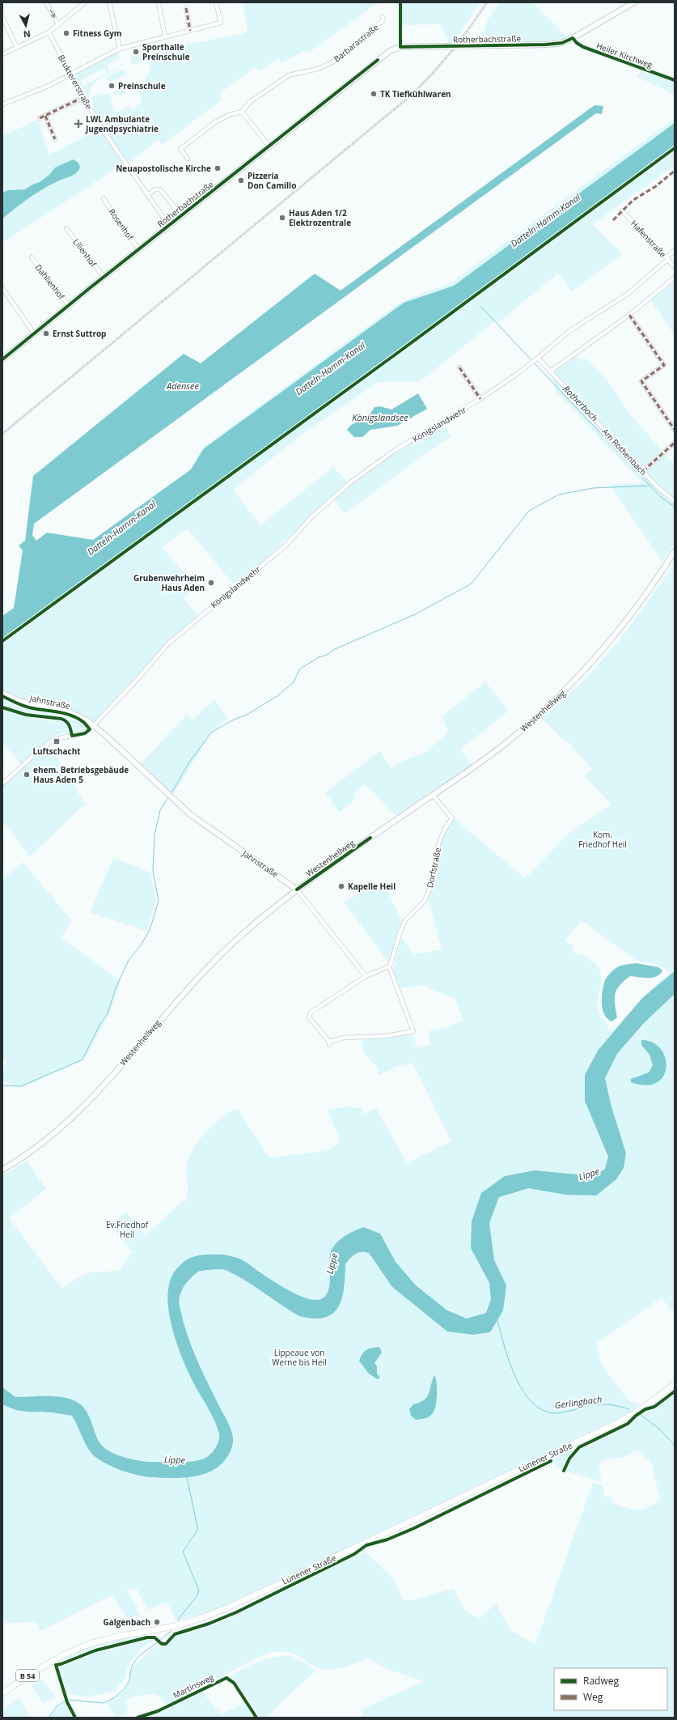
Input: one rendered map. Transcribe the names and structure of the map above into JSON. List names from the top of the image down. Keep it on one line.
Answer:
{"streets":{"main road":["Rotherbachstraße","Jahnstraße","Westenhellweg","Lünener Straße","B 54"],"street":["Barbarastraße","Heiler Kirchweg","Bruktererstraße","Rosenhof","Hafenstraße","Lilienhof","Dahlienhof","Königslandwehr","Am Rothenbach","Dorfstraße","Martinsweg"]},"crossings":[["Rotherbachstraße","Heiler Kirchweg"],["Rotherbachstraße","Bruktererstraße"],["Rotherbachstraße","Rosenhof"],["Rotherbachstraße","Lilienhof"],["Rotherbachstraße","Dahlienhof"],["Hafenstraße","Königslandwehr"],["Königslandwehr","Jahnstraße"],["Jahnstraße","Westenhellweg"],["Westenhellweg","Dorfstraße"]],"water":["Datteln-Hamm-Kanal","Adensee","Rotherbach","Königslandsee","Lippe","Gerlingbach"],"parks":["Kom. Friedhof Heil","Ev.Friedhof Heil","Lippeaue von Werne bis Heil"],"places":{"other":["Fitness Gym","Sporthalle Preinschule","Preinschule","TK Tiefkühlwaren","Neuapostolische Kirche","Pizzeria Don Camillo","Haus Aden 1/2 Elektrozentrale","Ernst Suttrop","Grubenwehrheim Haus Aden","ehem. Betriebsgebäude Haus Aden 5","Kapelle Heil","Galgenbach"],"health":["LWL Ambulante Jugendpsychiatrie"],"transit":["Luftschacht"]},"legend":["Radweg","Weg"],"north":"bottom"}
